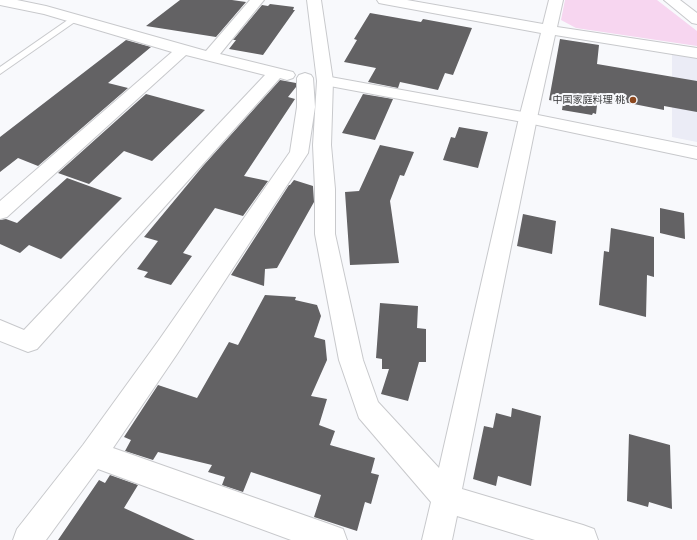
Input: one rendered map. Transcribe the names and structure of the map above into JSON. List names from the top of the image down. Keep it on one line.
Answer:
{"places":["中国家庭料理 桃"]}
